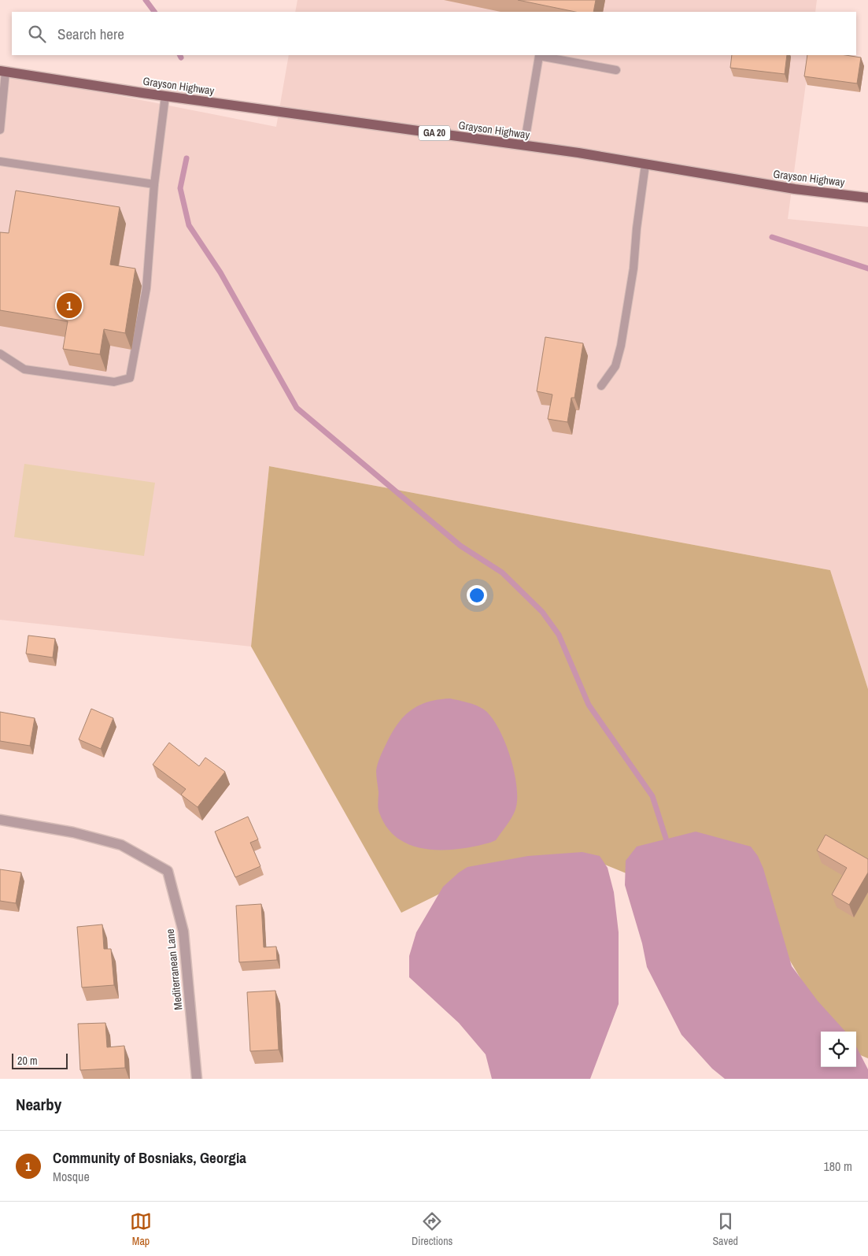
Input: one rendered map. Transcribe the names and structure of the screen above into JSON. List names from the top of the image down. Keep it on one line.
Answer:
{"streets":{"main road":["Grayson Highway","GA 20"],"street":["Mediterranean Lane"]},"scale_bar":"20 m","page":{"search":"Search here","pins":"1","scale":"20 m","heading":"Nearby","list":[{"mark":"1","name":"Community of Bosniaks, Georgia","note":"Mosque","value":"180 m"}],"nav":["Map","Directions","Saved"]}}
